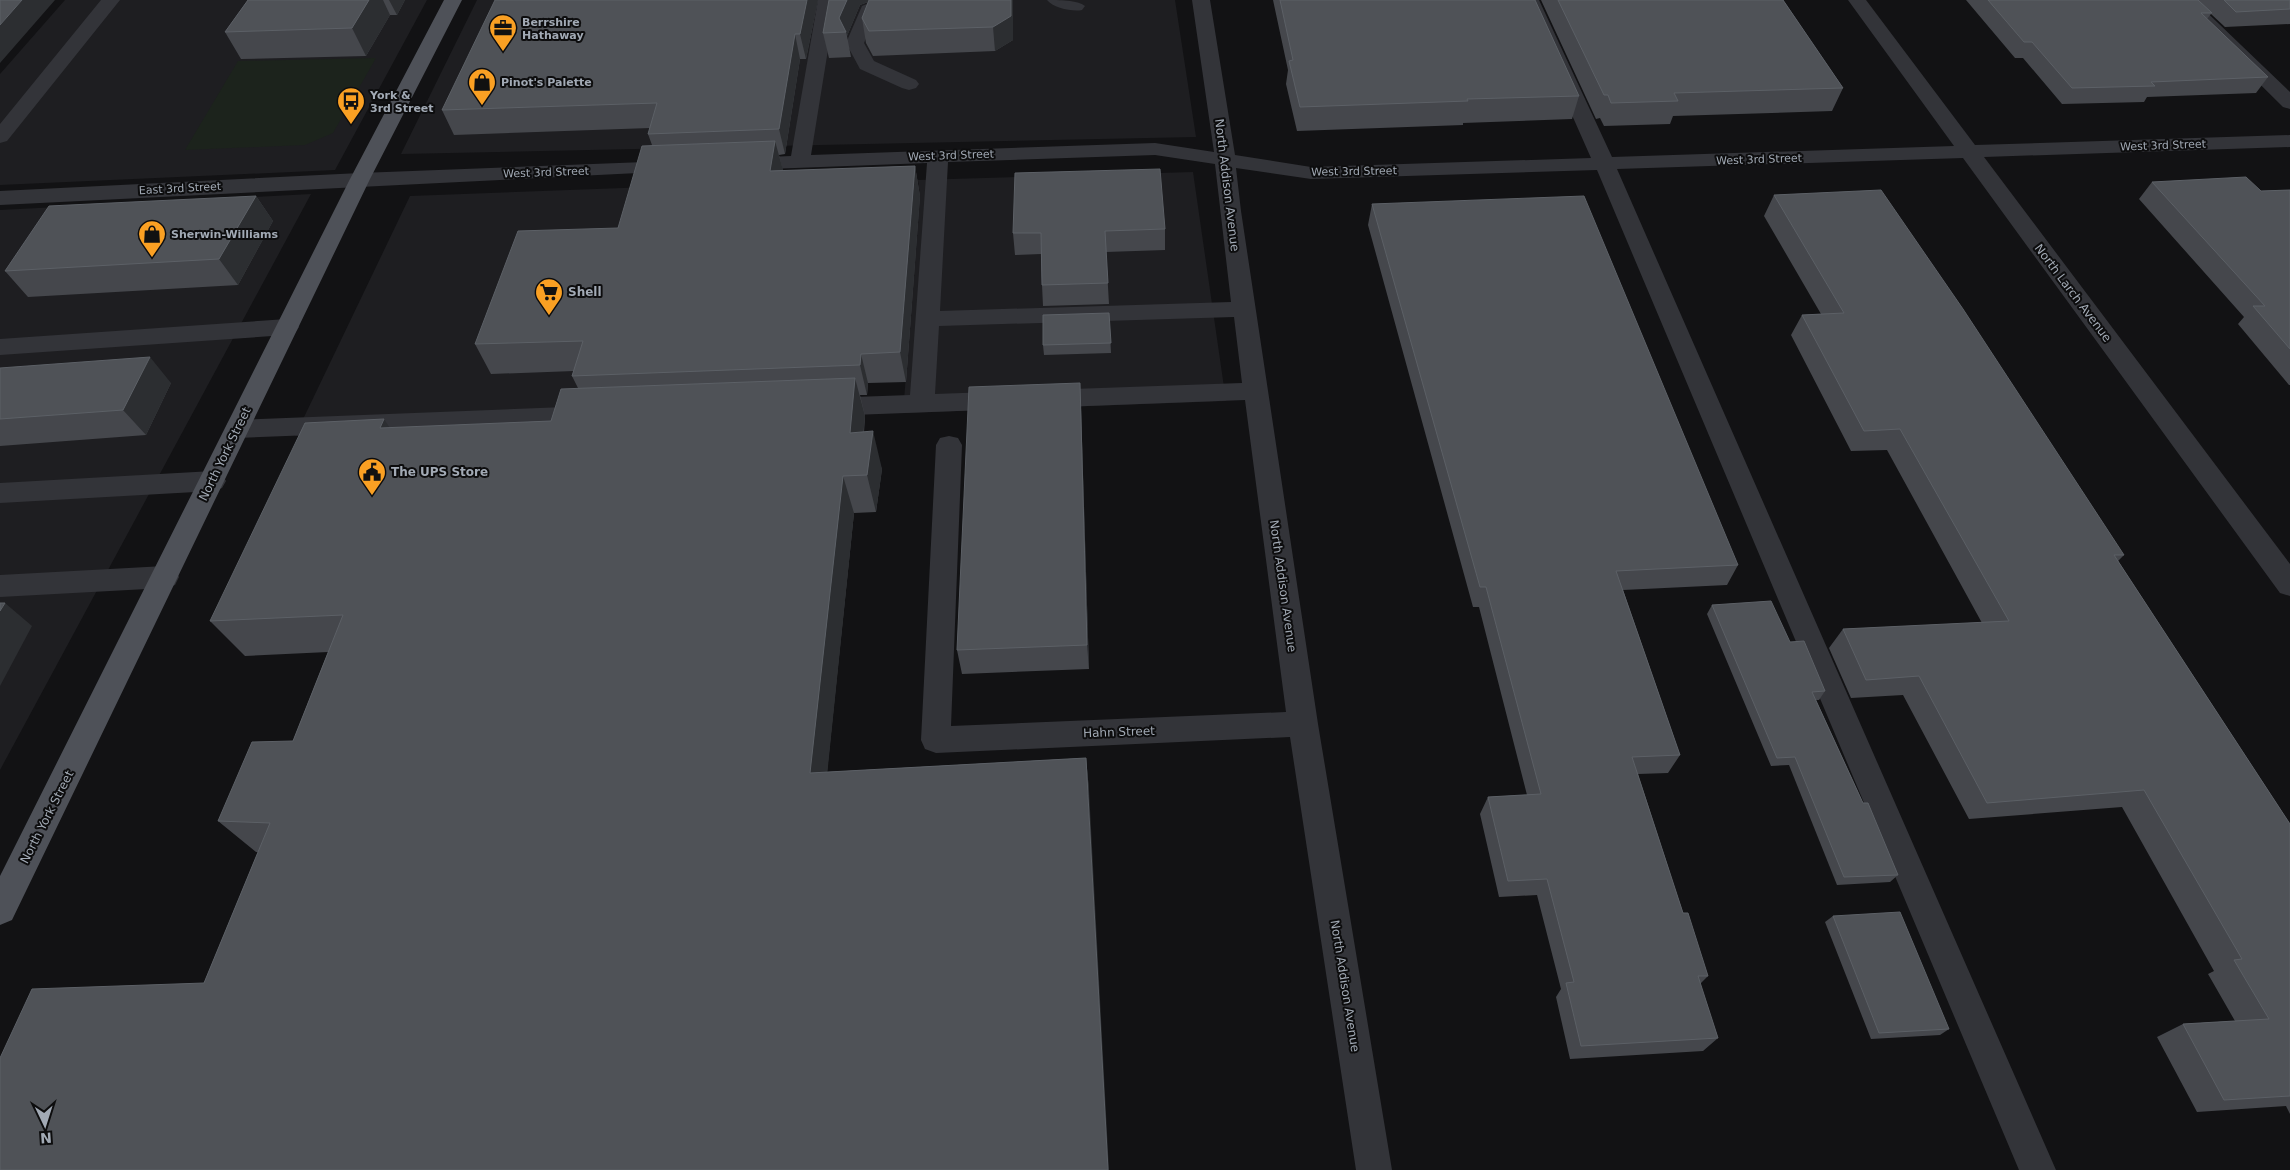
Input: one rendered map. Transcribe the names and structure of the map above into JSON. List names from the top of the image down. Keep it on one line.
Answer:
{"streets":{"main road":["North York Street"],"street":["West 3rd Street","North Addison Avenue","East 3rd Street","North Larch Avenue","Hahn Street"]},"crossings":[["West 3rd Street","North Addison Avenue"],["West 3rd Street","East 3rd Street"],["West 3rd Street","North Larch Avenue"],["West 3rd Street","North York Street"],["North Addison Avenue","Hahn Street"],["East 3rd Street","North York Street"]],"places":{"office":["Berrshire Hathaway"],"shop":["Pinot's Palette","Sherwin-Williams"],"bus stop":["York & 3rd Street"],"supermarket":["Shell"],"public building":["The UPS Store"]},"north":"bottom"}
